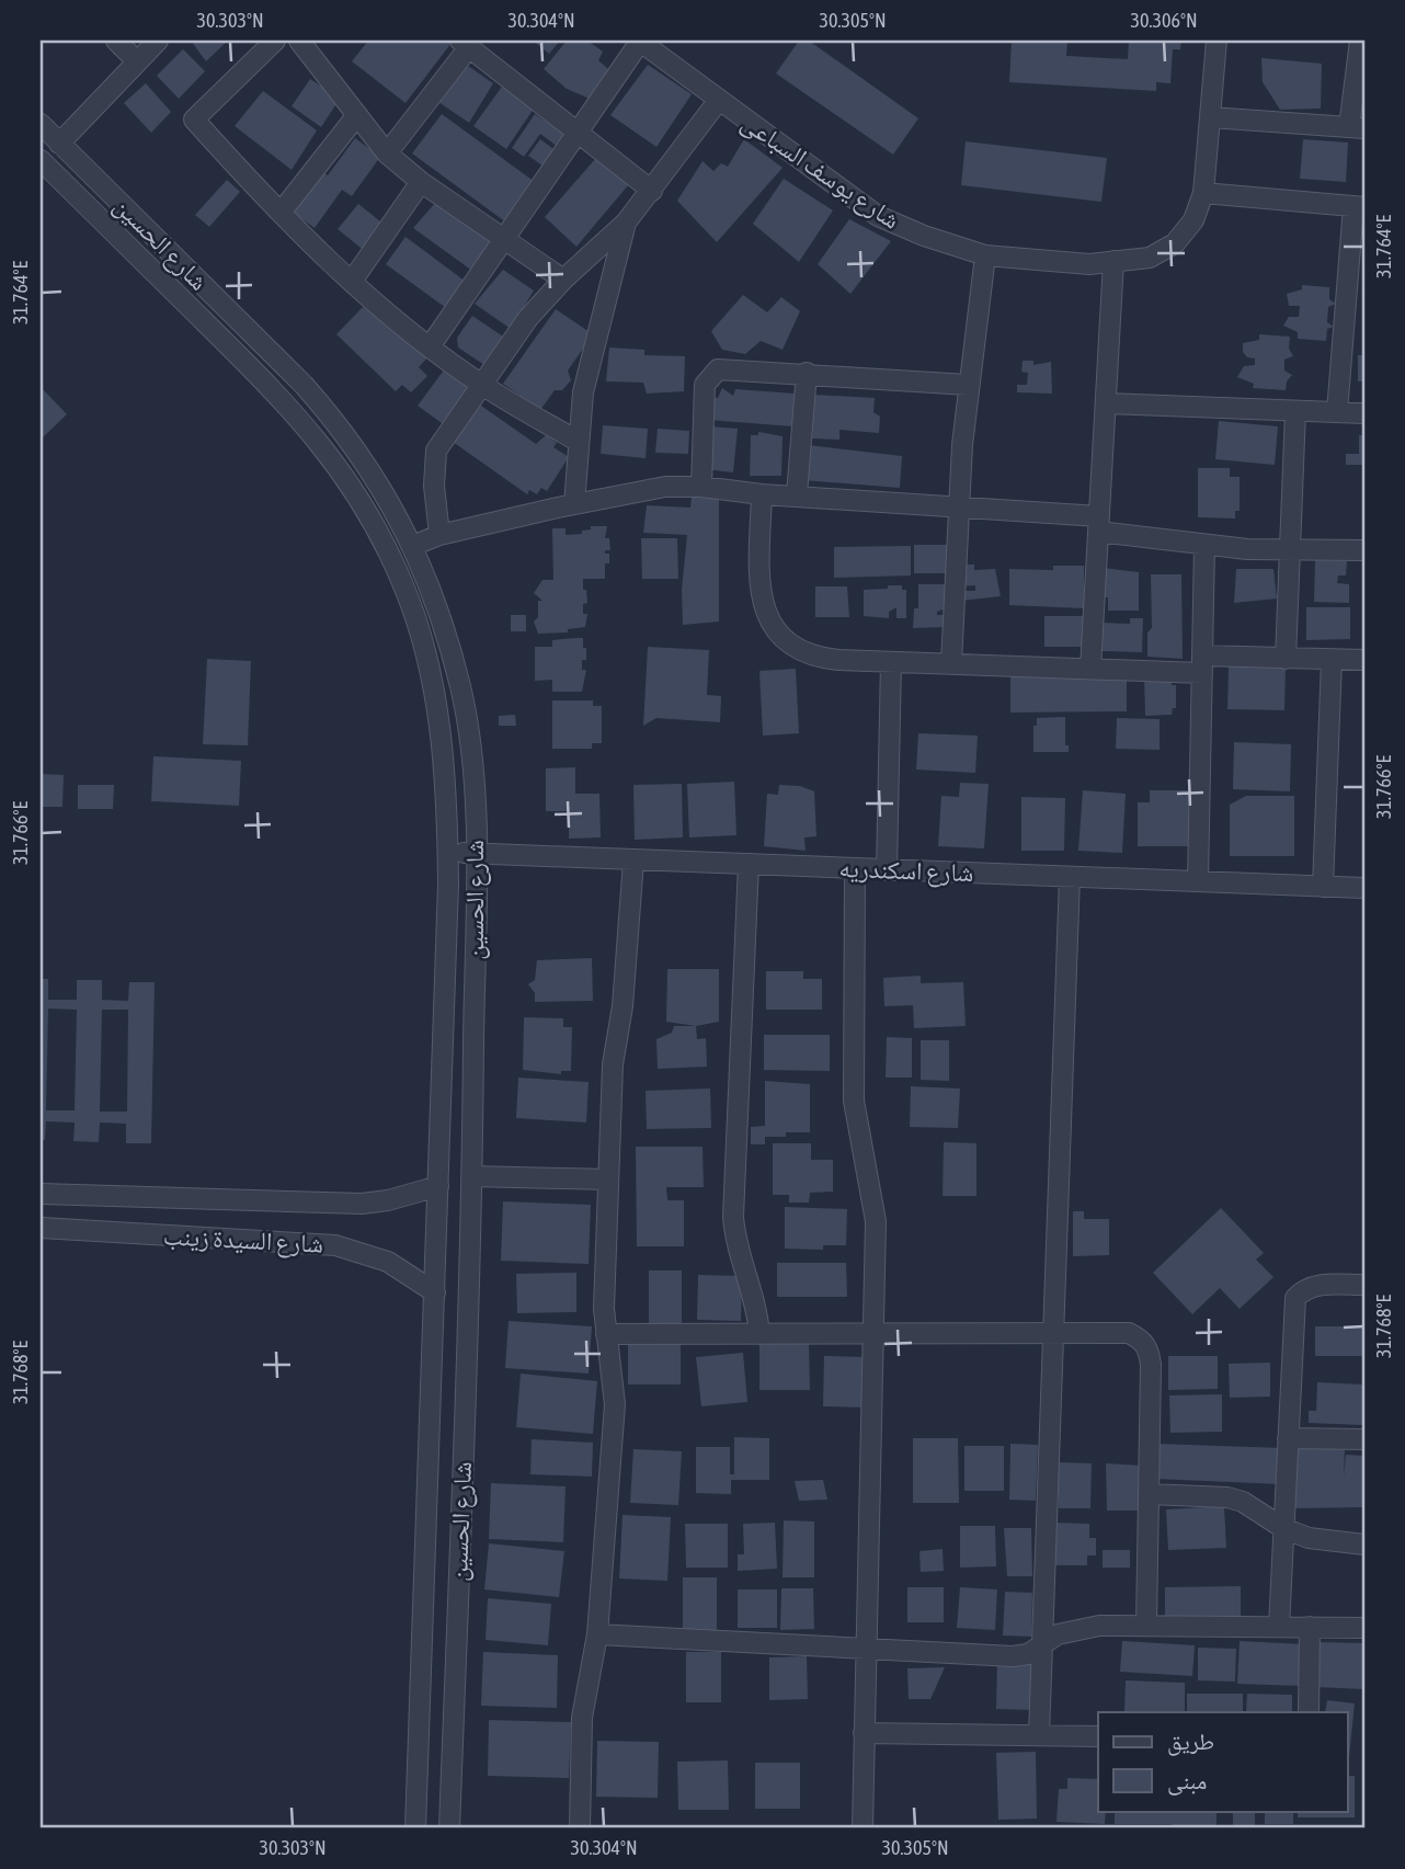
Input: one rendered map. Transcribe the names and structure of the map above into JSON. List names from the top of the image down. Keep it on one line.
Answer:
{"streets":{"street":["شارع يوسف السباعى","شارع الحسين","شارع اسكندريه","شارع السيدة زينب"]},"crossings":[["شارع الحسين","شارع اسكندريه"],["شارع الحسين","شارع السيدة زينب"]],"legend":["طريق","مبنى"],"coordinates":["30.303°N","30.304°N","30.305°N","30.306°N","31.764°E","31.766°E","31.768°E"]}
